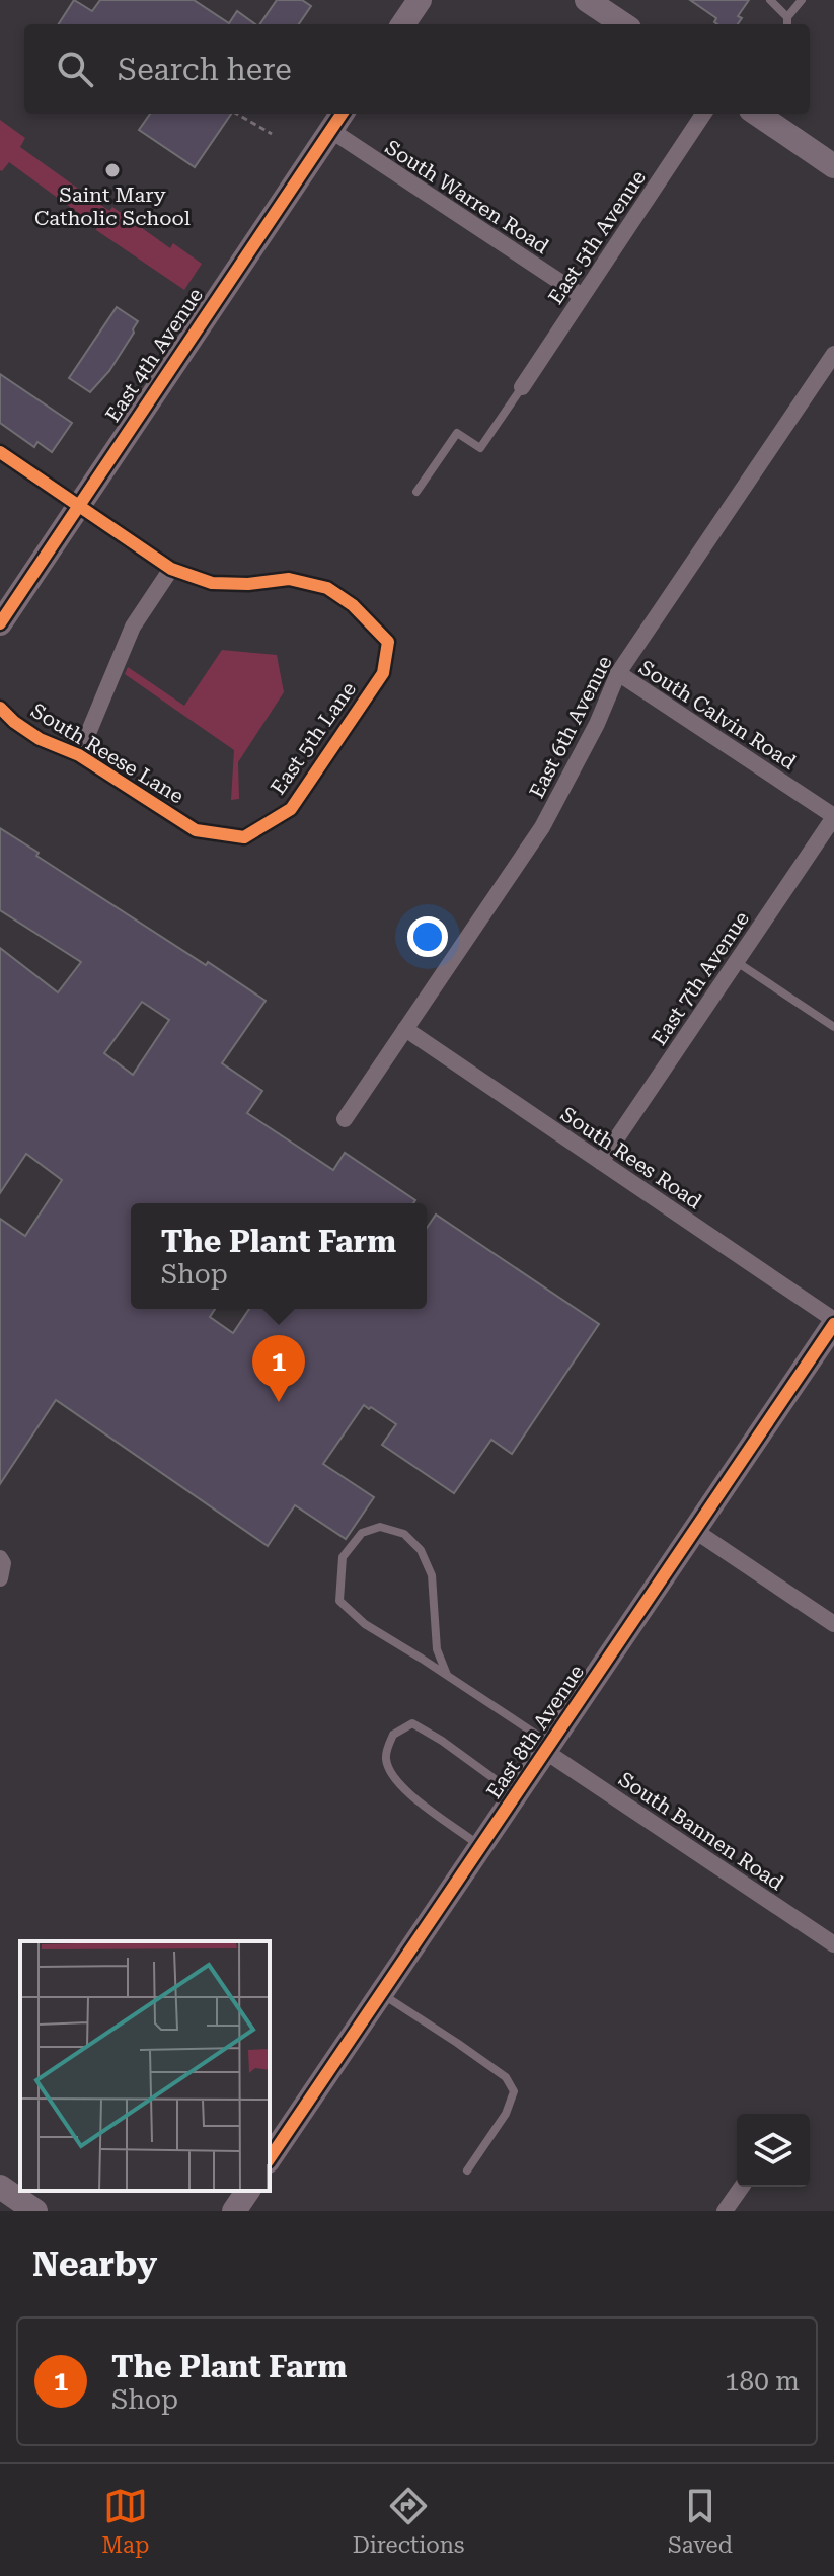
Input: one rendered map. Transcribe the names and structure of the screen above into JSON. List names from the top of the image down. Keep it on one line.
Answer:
{"streets":{"street":["South Warren Road","East 5th Avenue","East 4th Avenue","South Calvin Road","East 6th Avenue","East 5th Lane","South Reese Lane","East 7th Avenue","South Rees Road","East 8th Avenue","South Bannen Road"]},"crossings":[["South Warren Road","East 5th Avenue"],["South Warren Road","East 4th Avenue"],["South Calvin Road","East 6th Avenue"],["South Calvin Road","East 7th Avenue"],["East 6th Avenue","South Rees Road"],["East 5th Lane","South Reese Lane"],["East 7th Avenue","South Rees Road"],["South Rees Road","East 8th Avenue"],["East 8th Avenue","South Bannen Road"]],"places":["Saint Mary Catholic School"],"page":{"search":"Search here","popup":["The Plant Farm","Shop"],"pins":"1","heading":"Nearby","list":[{"mark":"1","name":"The Plant Farm","note":"Shop","value":"180 m"}],"nav":["Map","Directions","Saved"]}}
